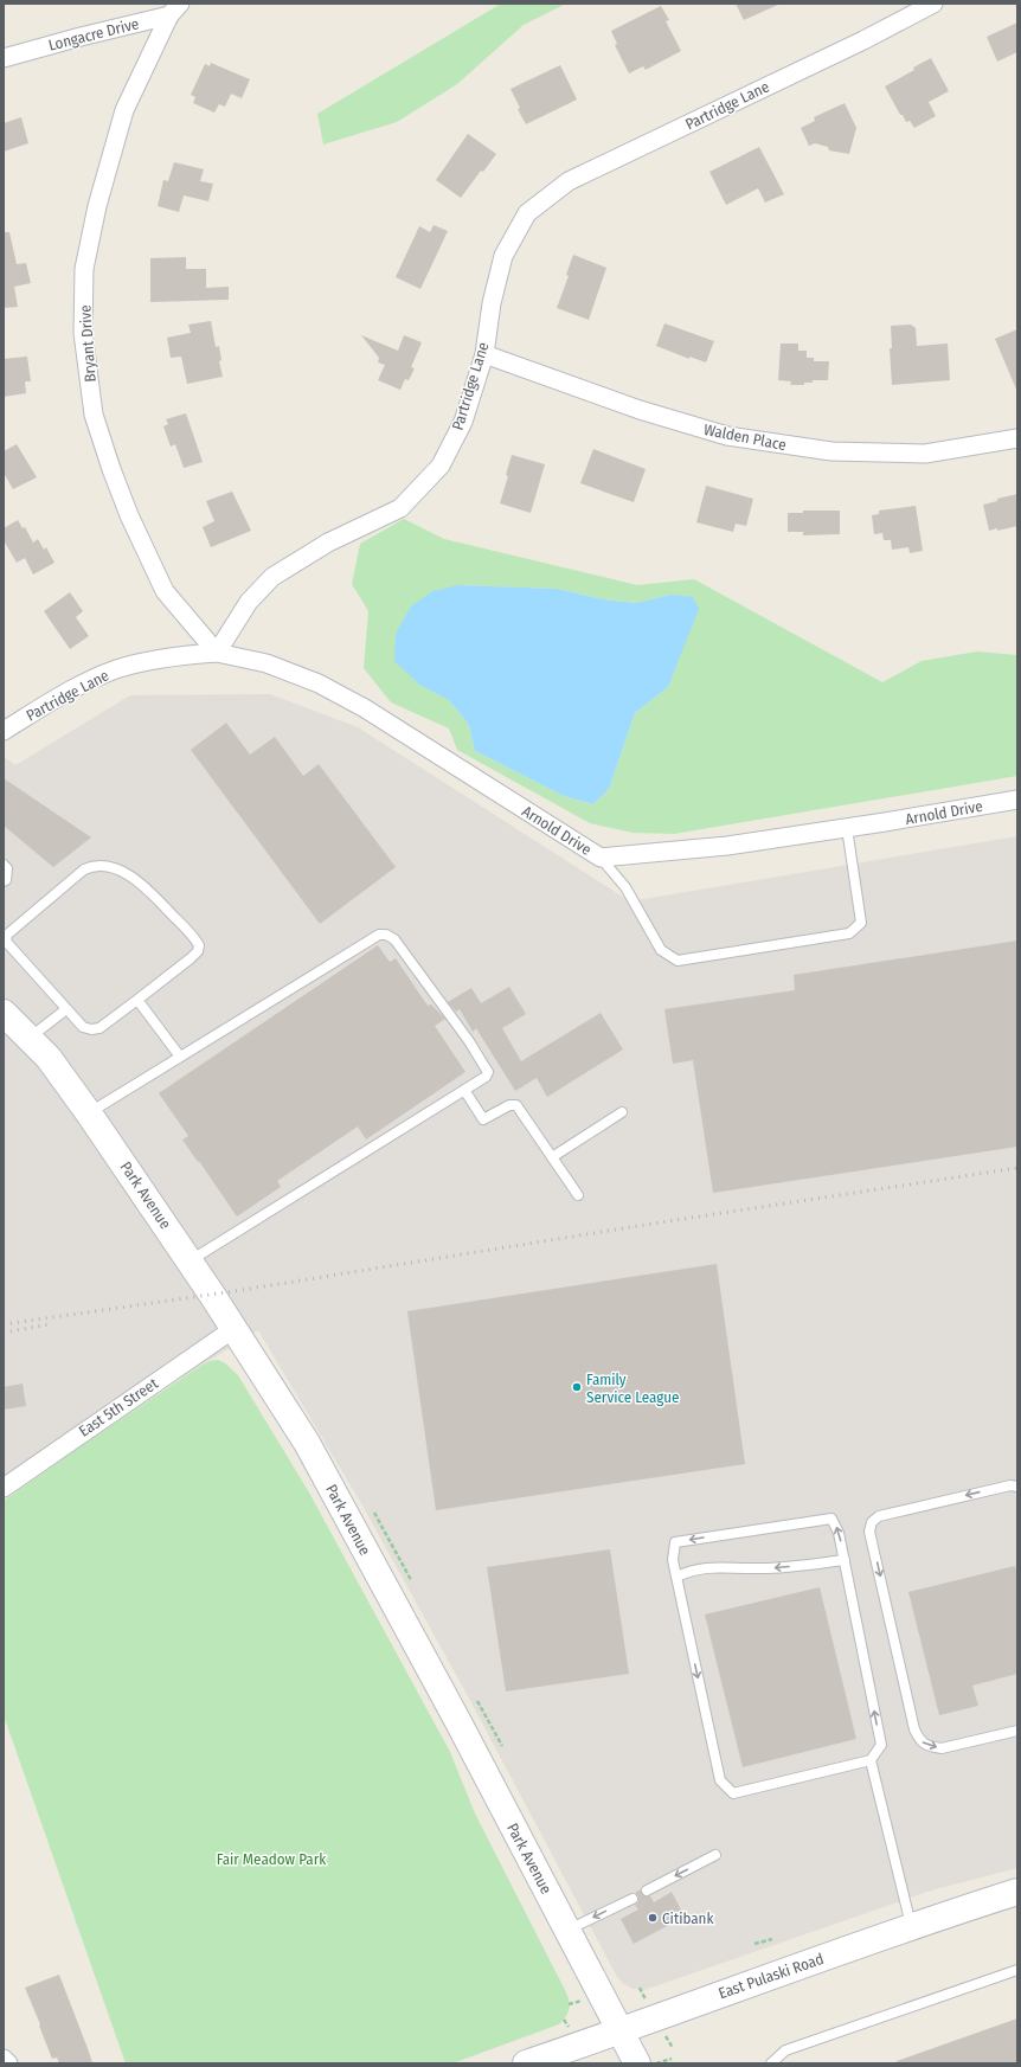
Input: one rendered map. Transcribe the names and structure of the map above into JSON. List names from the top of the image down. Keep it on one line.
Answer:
{"streets":{"main road":["Park Avenue","East Pulaski Road"],"street":["Longacre Drive","Partridge Lane","Bryant Drive","Walden Place","Arnold Drive","East 5th Street"]},"crossings":[["Longacre Drive","Bryant Drive"],["Partridge Lane","Bryant Drive"],["Partridge Lane","Walden Place"],["Partridge Lane","Arnold Drive"],["Bryant Drive","Arnold Drive"],["Park Avenue","East 5th Street"],["Park Avenue","East Pulaski Road"]],"parks":["Fair Meadow Park"],"places":["Family Service League","Citibank"]}
